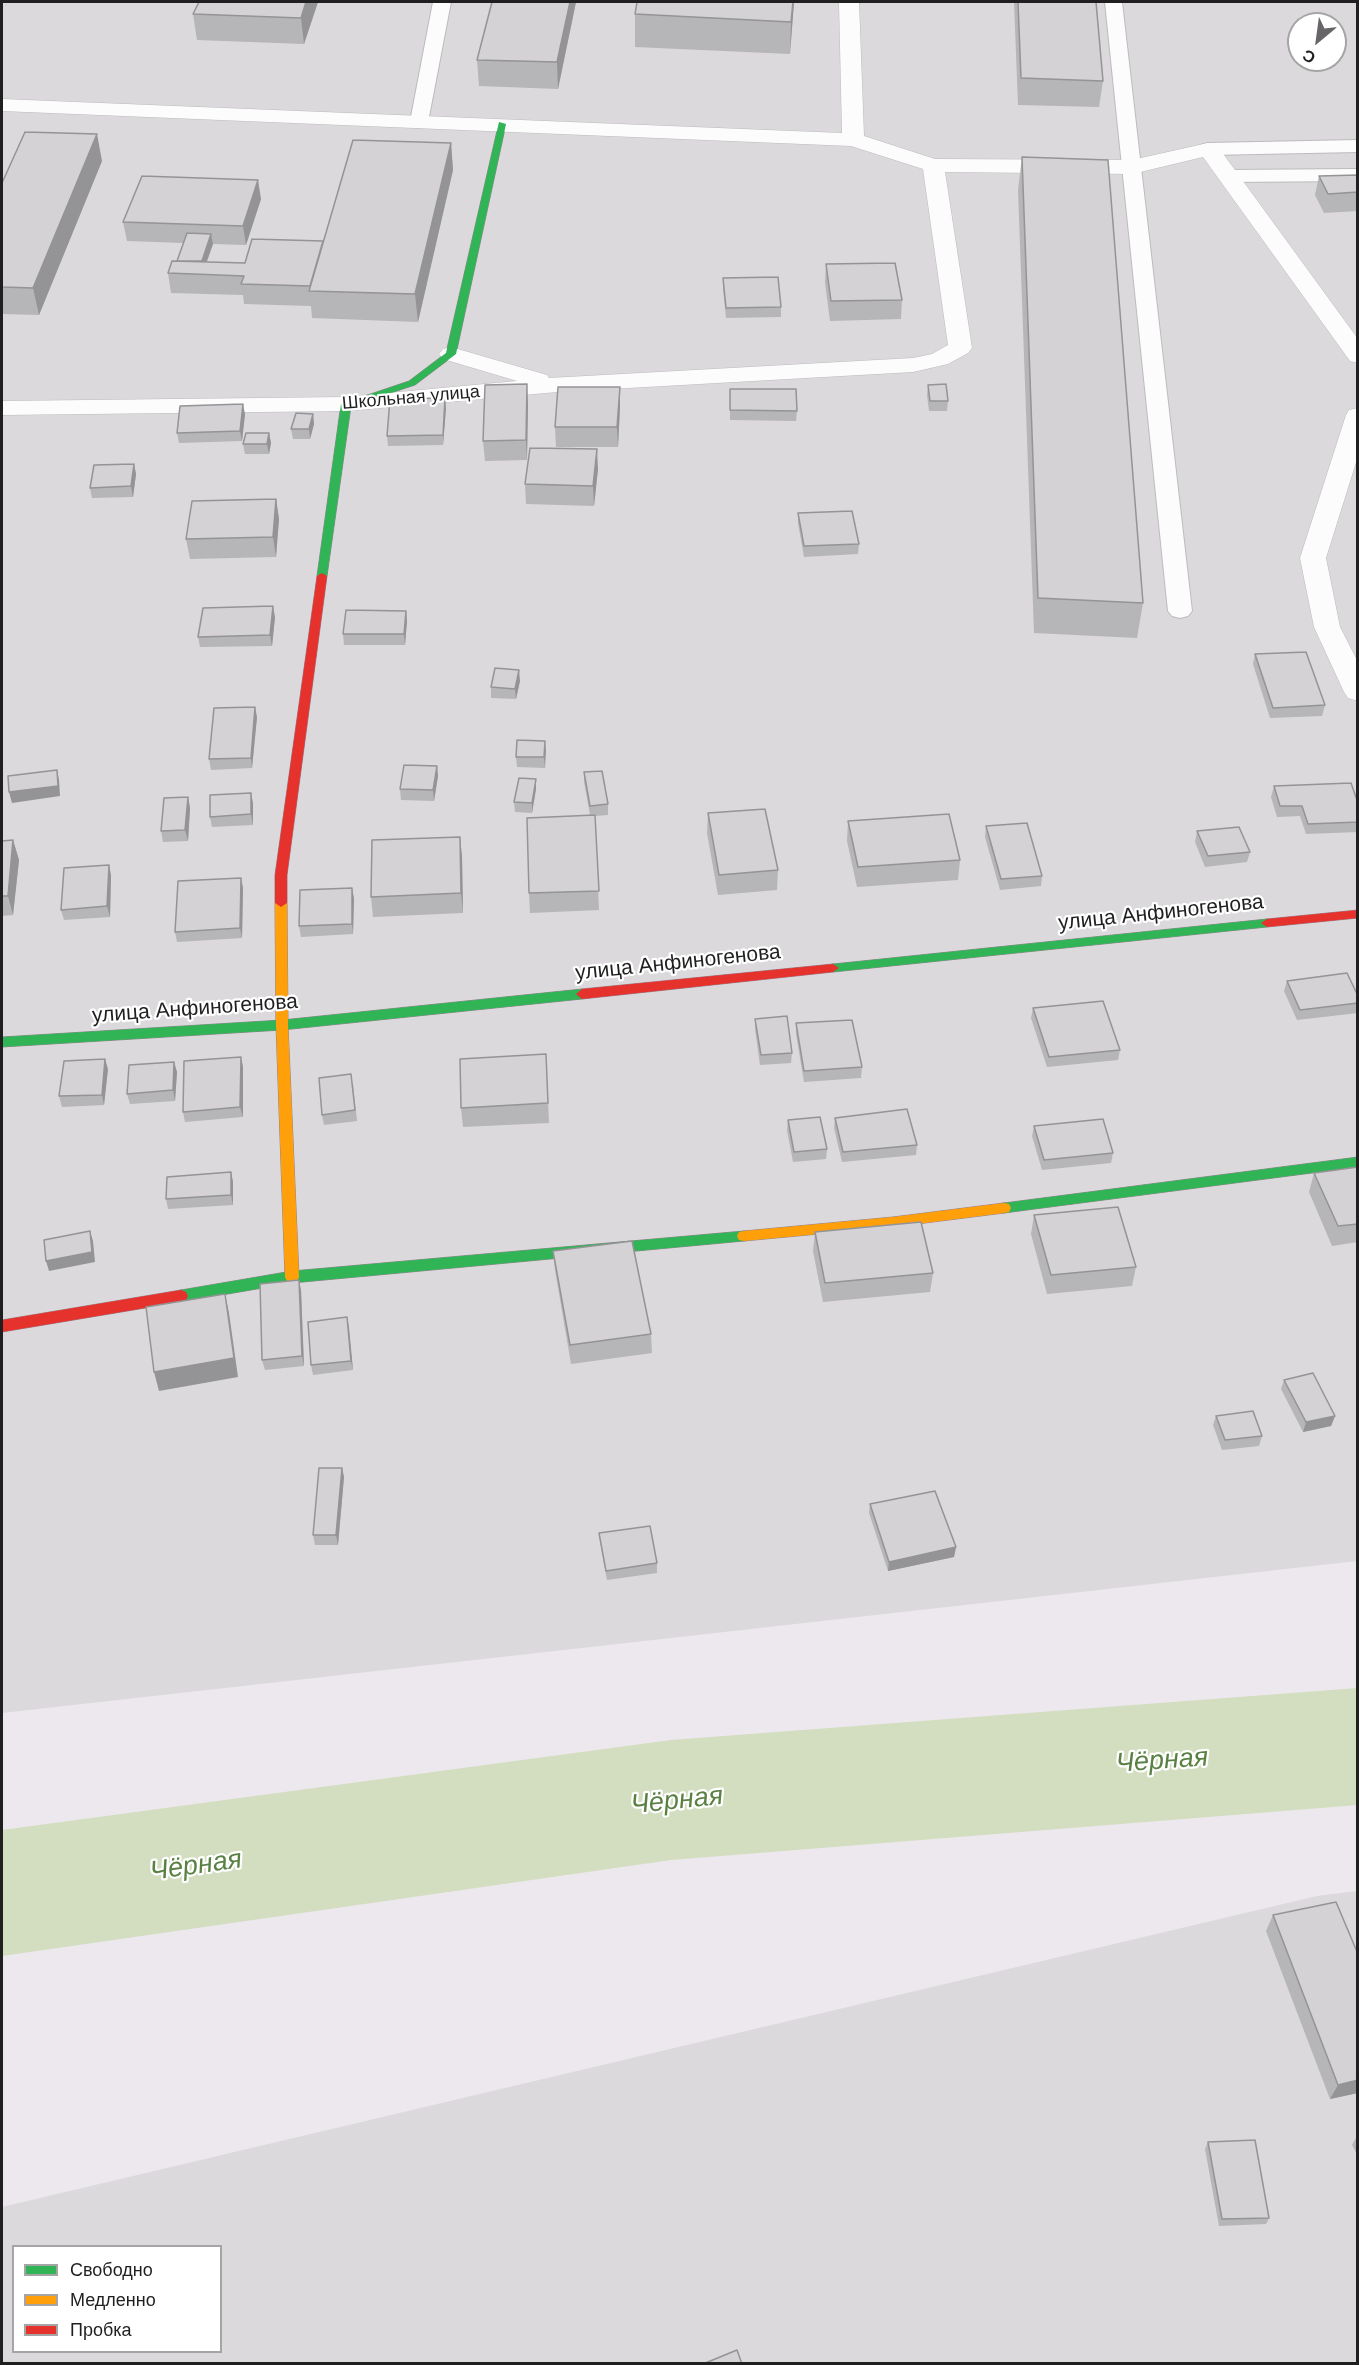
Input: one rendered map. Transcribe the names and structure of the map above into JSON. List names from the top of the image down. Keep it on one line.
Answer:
{"streets":{"street":["Школьная улица","улица Анфиногенова"]},"water":["Чёрная"],"legend":["Свободно","Медленно","Пробка"],"north":"bottom left"}
